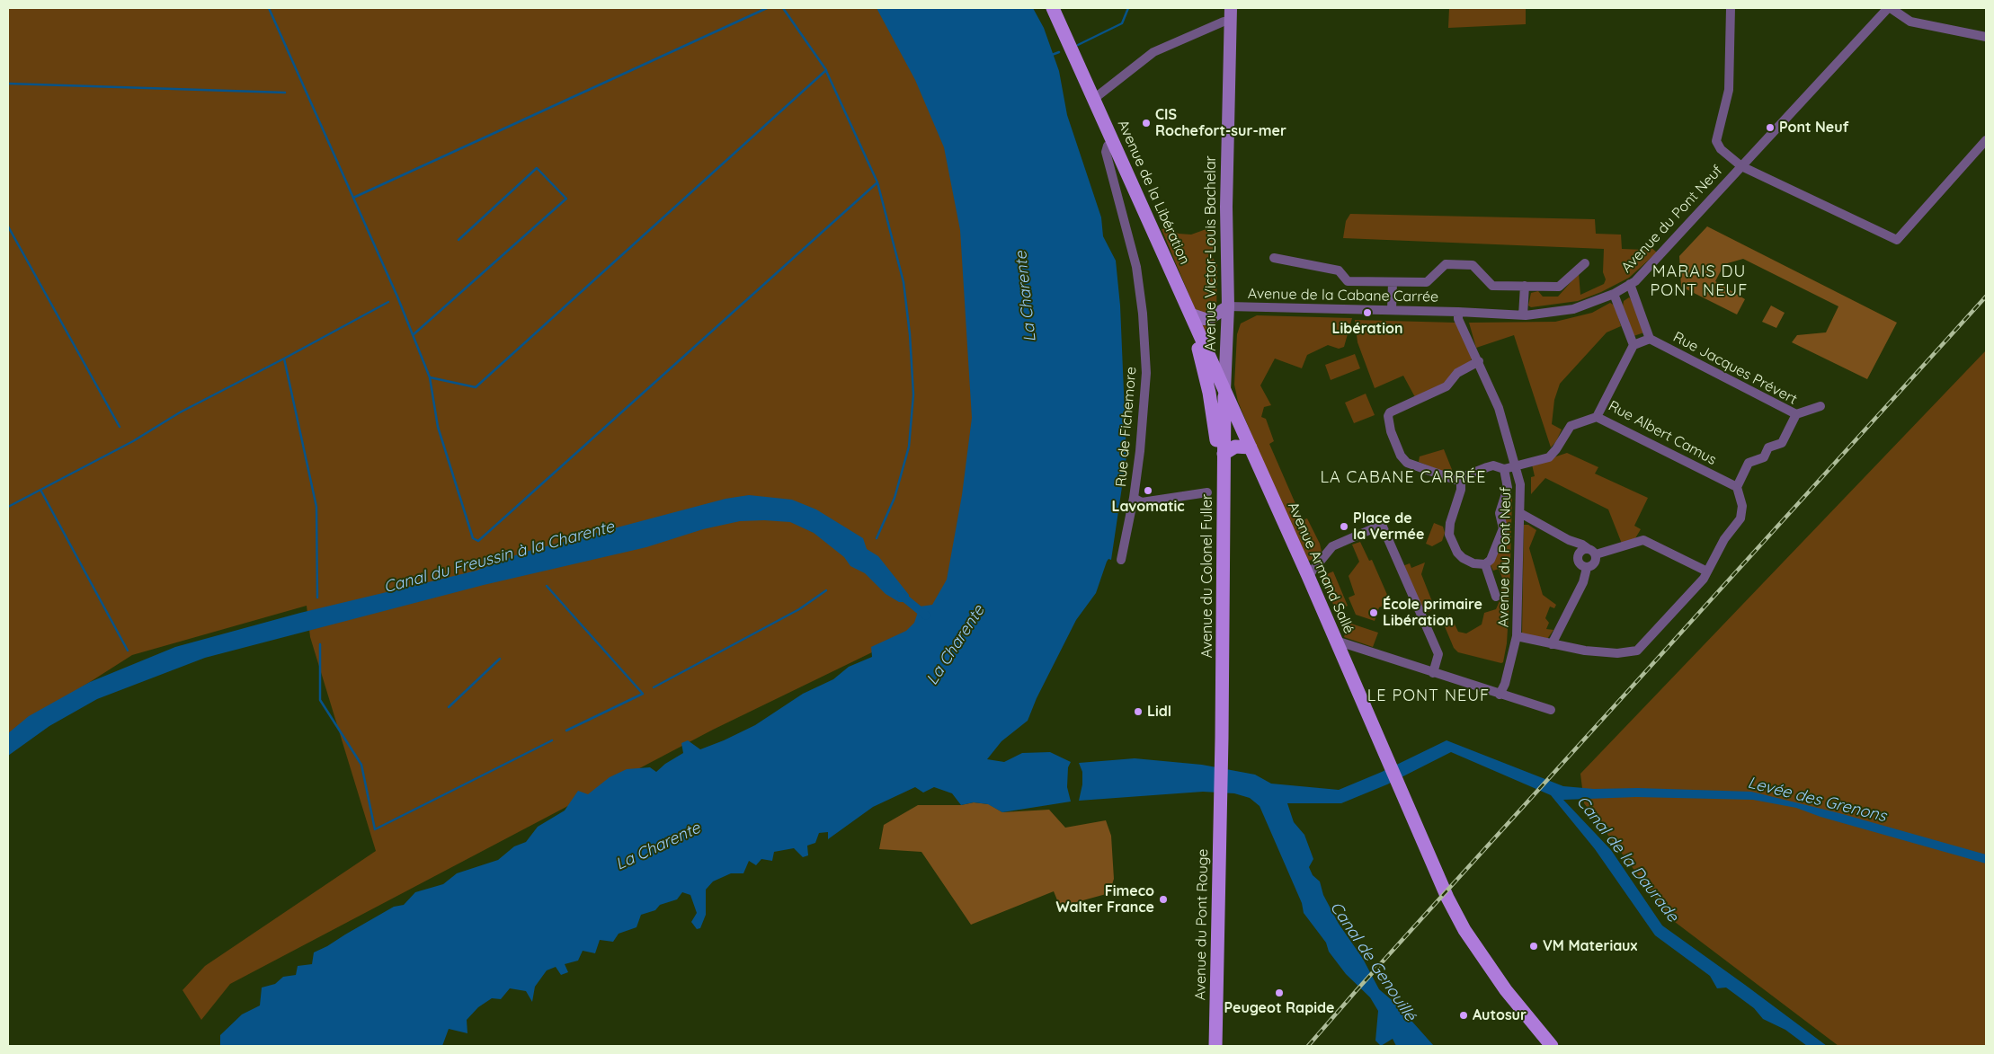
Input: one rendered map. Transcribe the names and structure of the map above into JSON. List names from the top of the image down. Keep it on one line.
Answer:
{"streets":{"main road":["Avenue de la Libération","Avenue Victor-Louis Bachelar","Avenue Armand Sallé","Avenue du Colonel Fuller","Avenue du Pont Rouge"],"street":["Avenue du Pont Neuf","Avenue de la Cabane Carrée","Rue Jacques Prévert","Rue de Fichemore","Rue Albert Camus"]},"crossings":[["Avenue de la Libération","Avenue Victor-Louis Bachelar"],["Avenue de la Libération","Rue de Fichemore"],["Avenue de la Libération","Avenue Armand Sallé"],["Avenue de la Libération","Avenue du Colonel Fuller"],["Avenue du Pont Neuf","Avenue de la Cabane Carrée"],["Avenue du Pont Neuf","Rue Jacques Prévert"],["Avenue Victor-Louis Bachelar","Avenue de la Cabane Carrée"],["Avenue Victor-Louis Bachelar","Avenue Armand Sallé"],["Avenue Victor-Louis Bachelar","Avenue du Colonel Fuller"],["Rue Jacques Prévert","Rue Albert Camus"],["Avenue Armand Sallé","Avenue du Colonel Fuller"],["Avenue du Colonel Fuller","Avenue du Pont Rouge"]],"districts":["MARAIS DU PONT NEUF","LA CABANE CARRÉE","LE PONT NEUF"],"water":["La Charente","Canal du Freussin à la Charente","Levée des Grenons","Canal de la Daurade","Canal de Genouillé"],"places":["CIS Rochefort-sur-mer","Pont Neuf","Libération","Lavomatic","Place de la Vermée","École primaire Libération","Lidl","Fimeco Walter France","VM Materiaux","Peugeot Rapide","Autosur"]}
